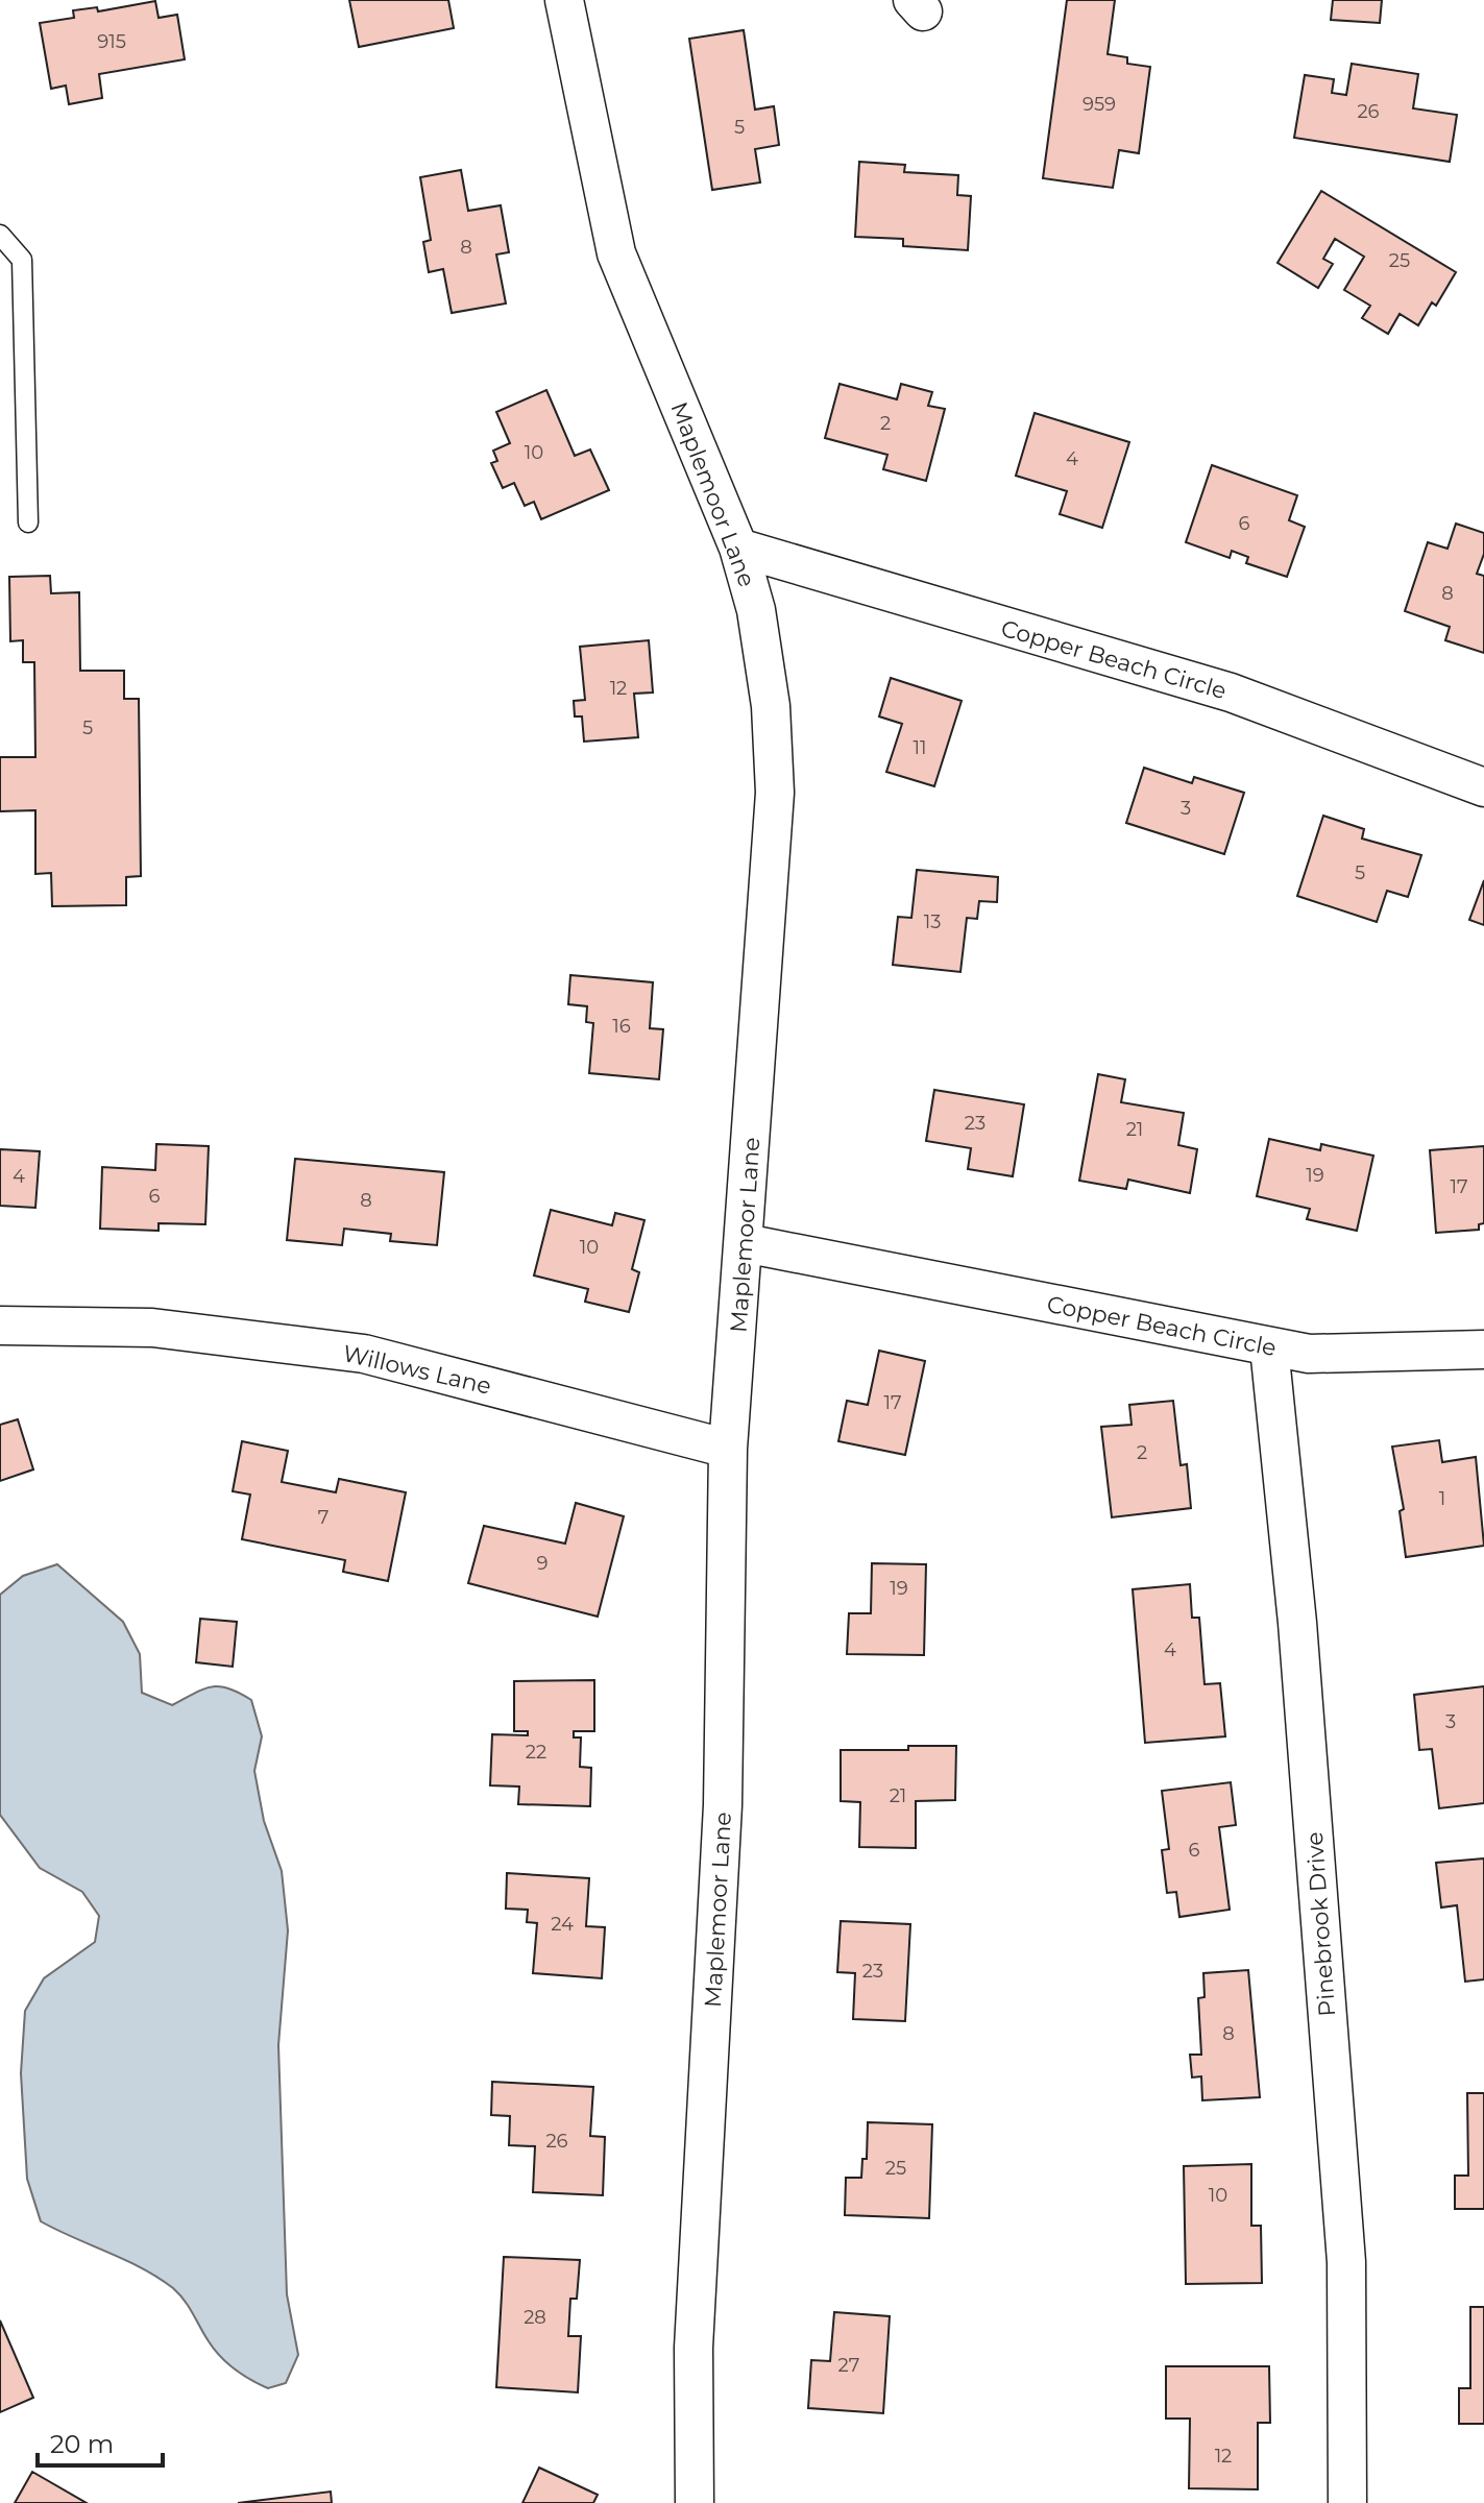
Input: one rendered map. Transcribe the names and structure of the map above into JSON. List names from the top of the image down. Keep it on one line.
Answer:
{"streets":{"street":["Maplemoor Lane","Copper Beach Circle","Willows Lane","Pinebrook Drive"]},"crossings":[["Maplemoor Lane","Copper Beach Circle"],["Maplemoor Lane","Willows Lane"],["Copper Beach Circle","Pinebrook Drive"]],"house_numbers":["915","959","26","5","8","25","2","10","4","6","8","12","5","11","3","5","13","16","23","21","19","4","17","6","8","10","17","2","1","7","9","19","4","3","22","21","6","24","23","8","26","25","10","28","27","12"],"scale_bar":"20 m"}
